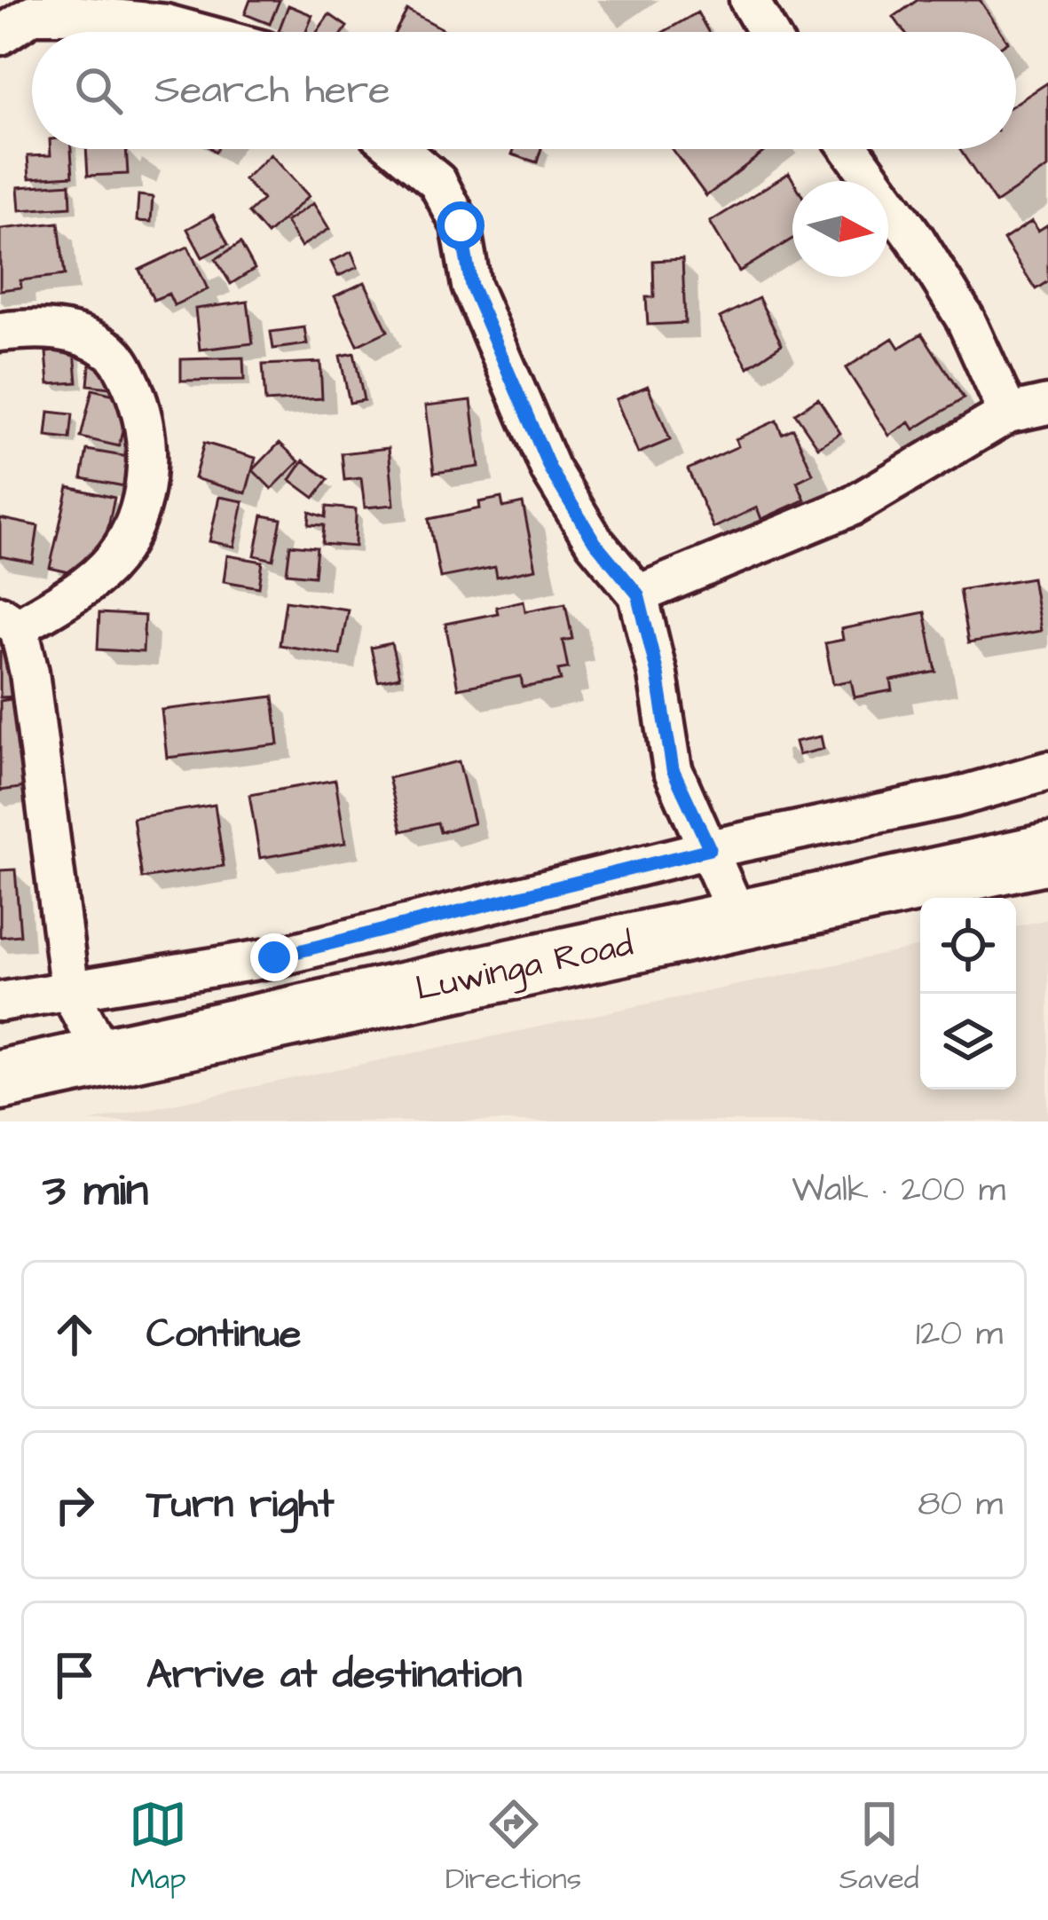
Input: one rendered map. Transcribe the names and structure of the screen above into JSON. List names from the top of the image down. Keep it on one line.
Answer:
{"streets":{"highway":["Luwinga Road"]},"north":"right","page":{"search":"Search here","heading":["3 min","Walk · 200 m"],"list":[["Continue","120 m"],["Turn right","80 m"],"Arrive at destination"],"nav":["Map","Directions","Saved"]}}
